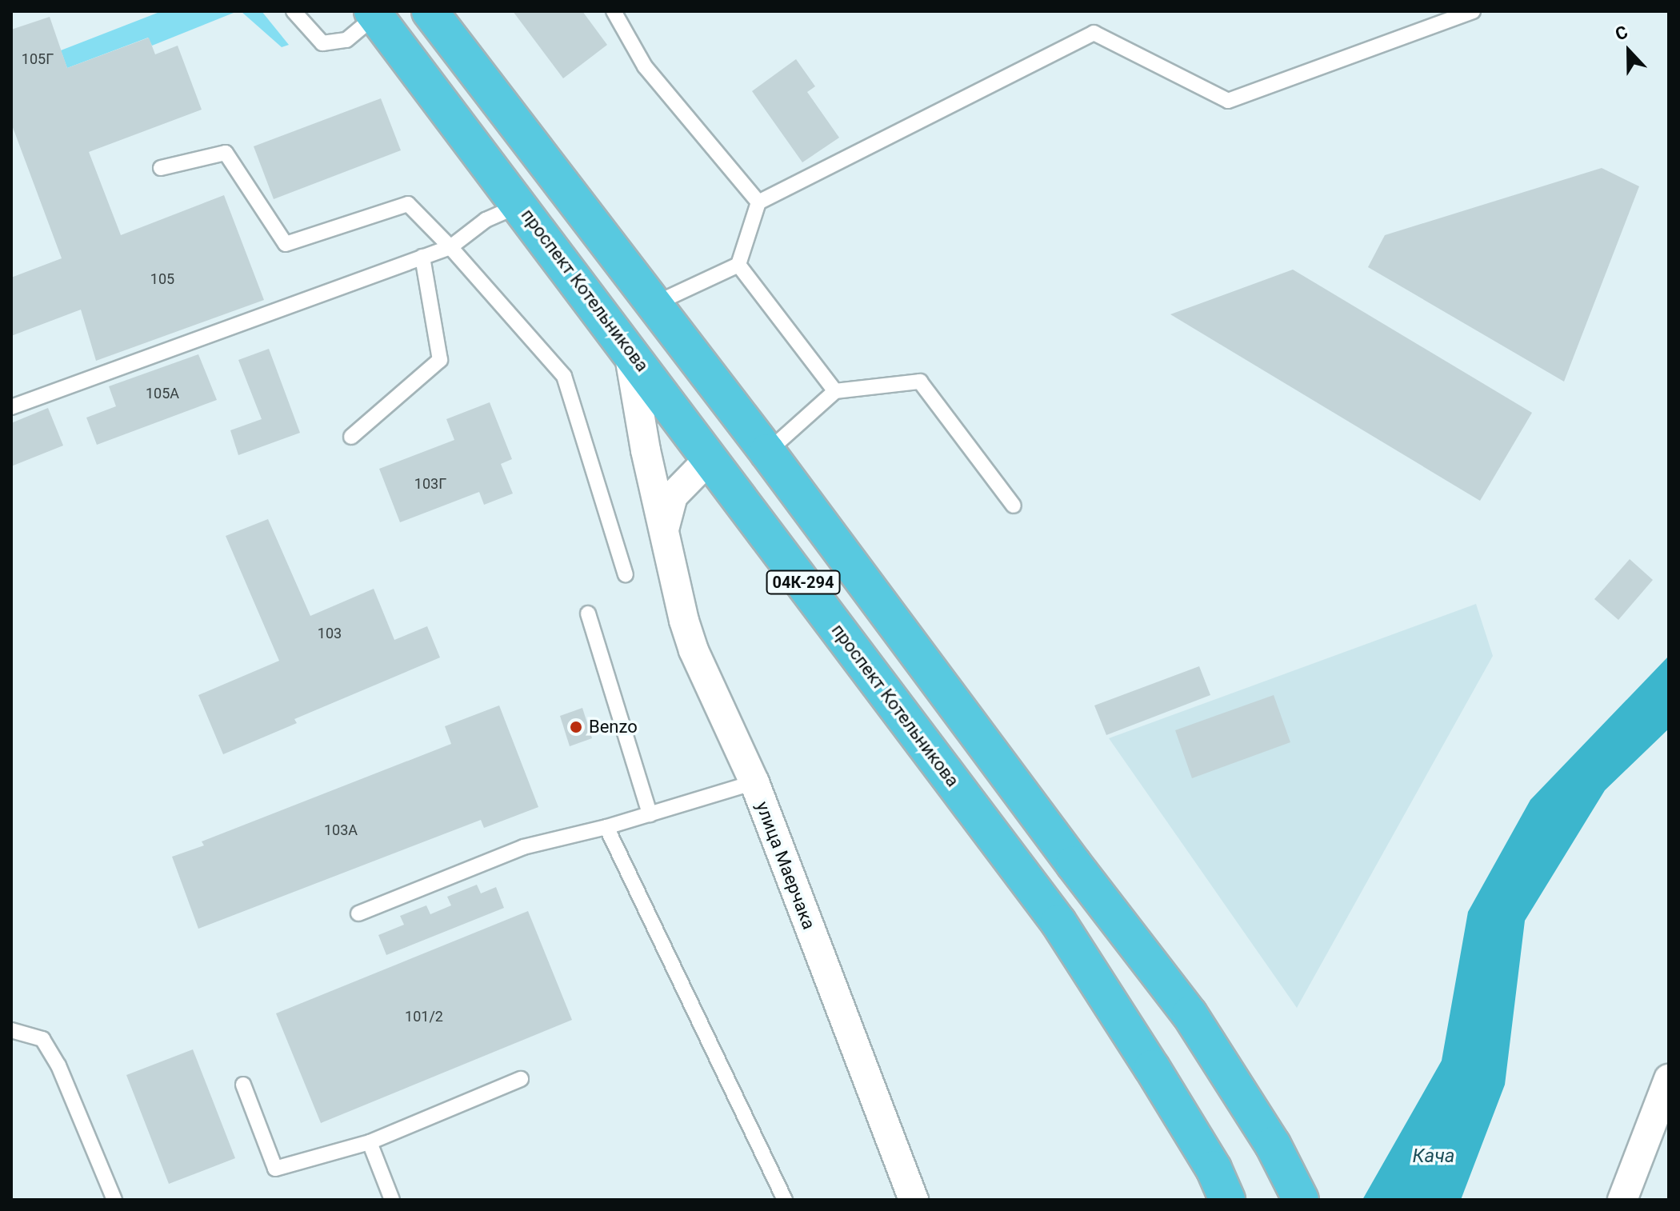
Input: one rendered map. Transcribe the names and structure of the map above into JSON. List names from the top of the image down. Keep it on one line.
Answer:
{"streets":{"highway":["проспект Котельникова","04К-294"],"street":["улица Маерчака"]},"crossings":[["проспект Котельникова","улица Маерчака"]],"water":["Кача"],"places":["Benzo"],"house_numbers":["105Г","105","105А","103Г","103","103А","101/2"],"north":"top"}
